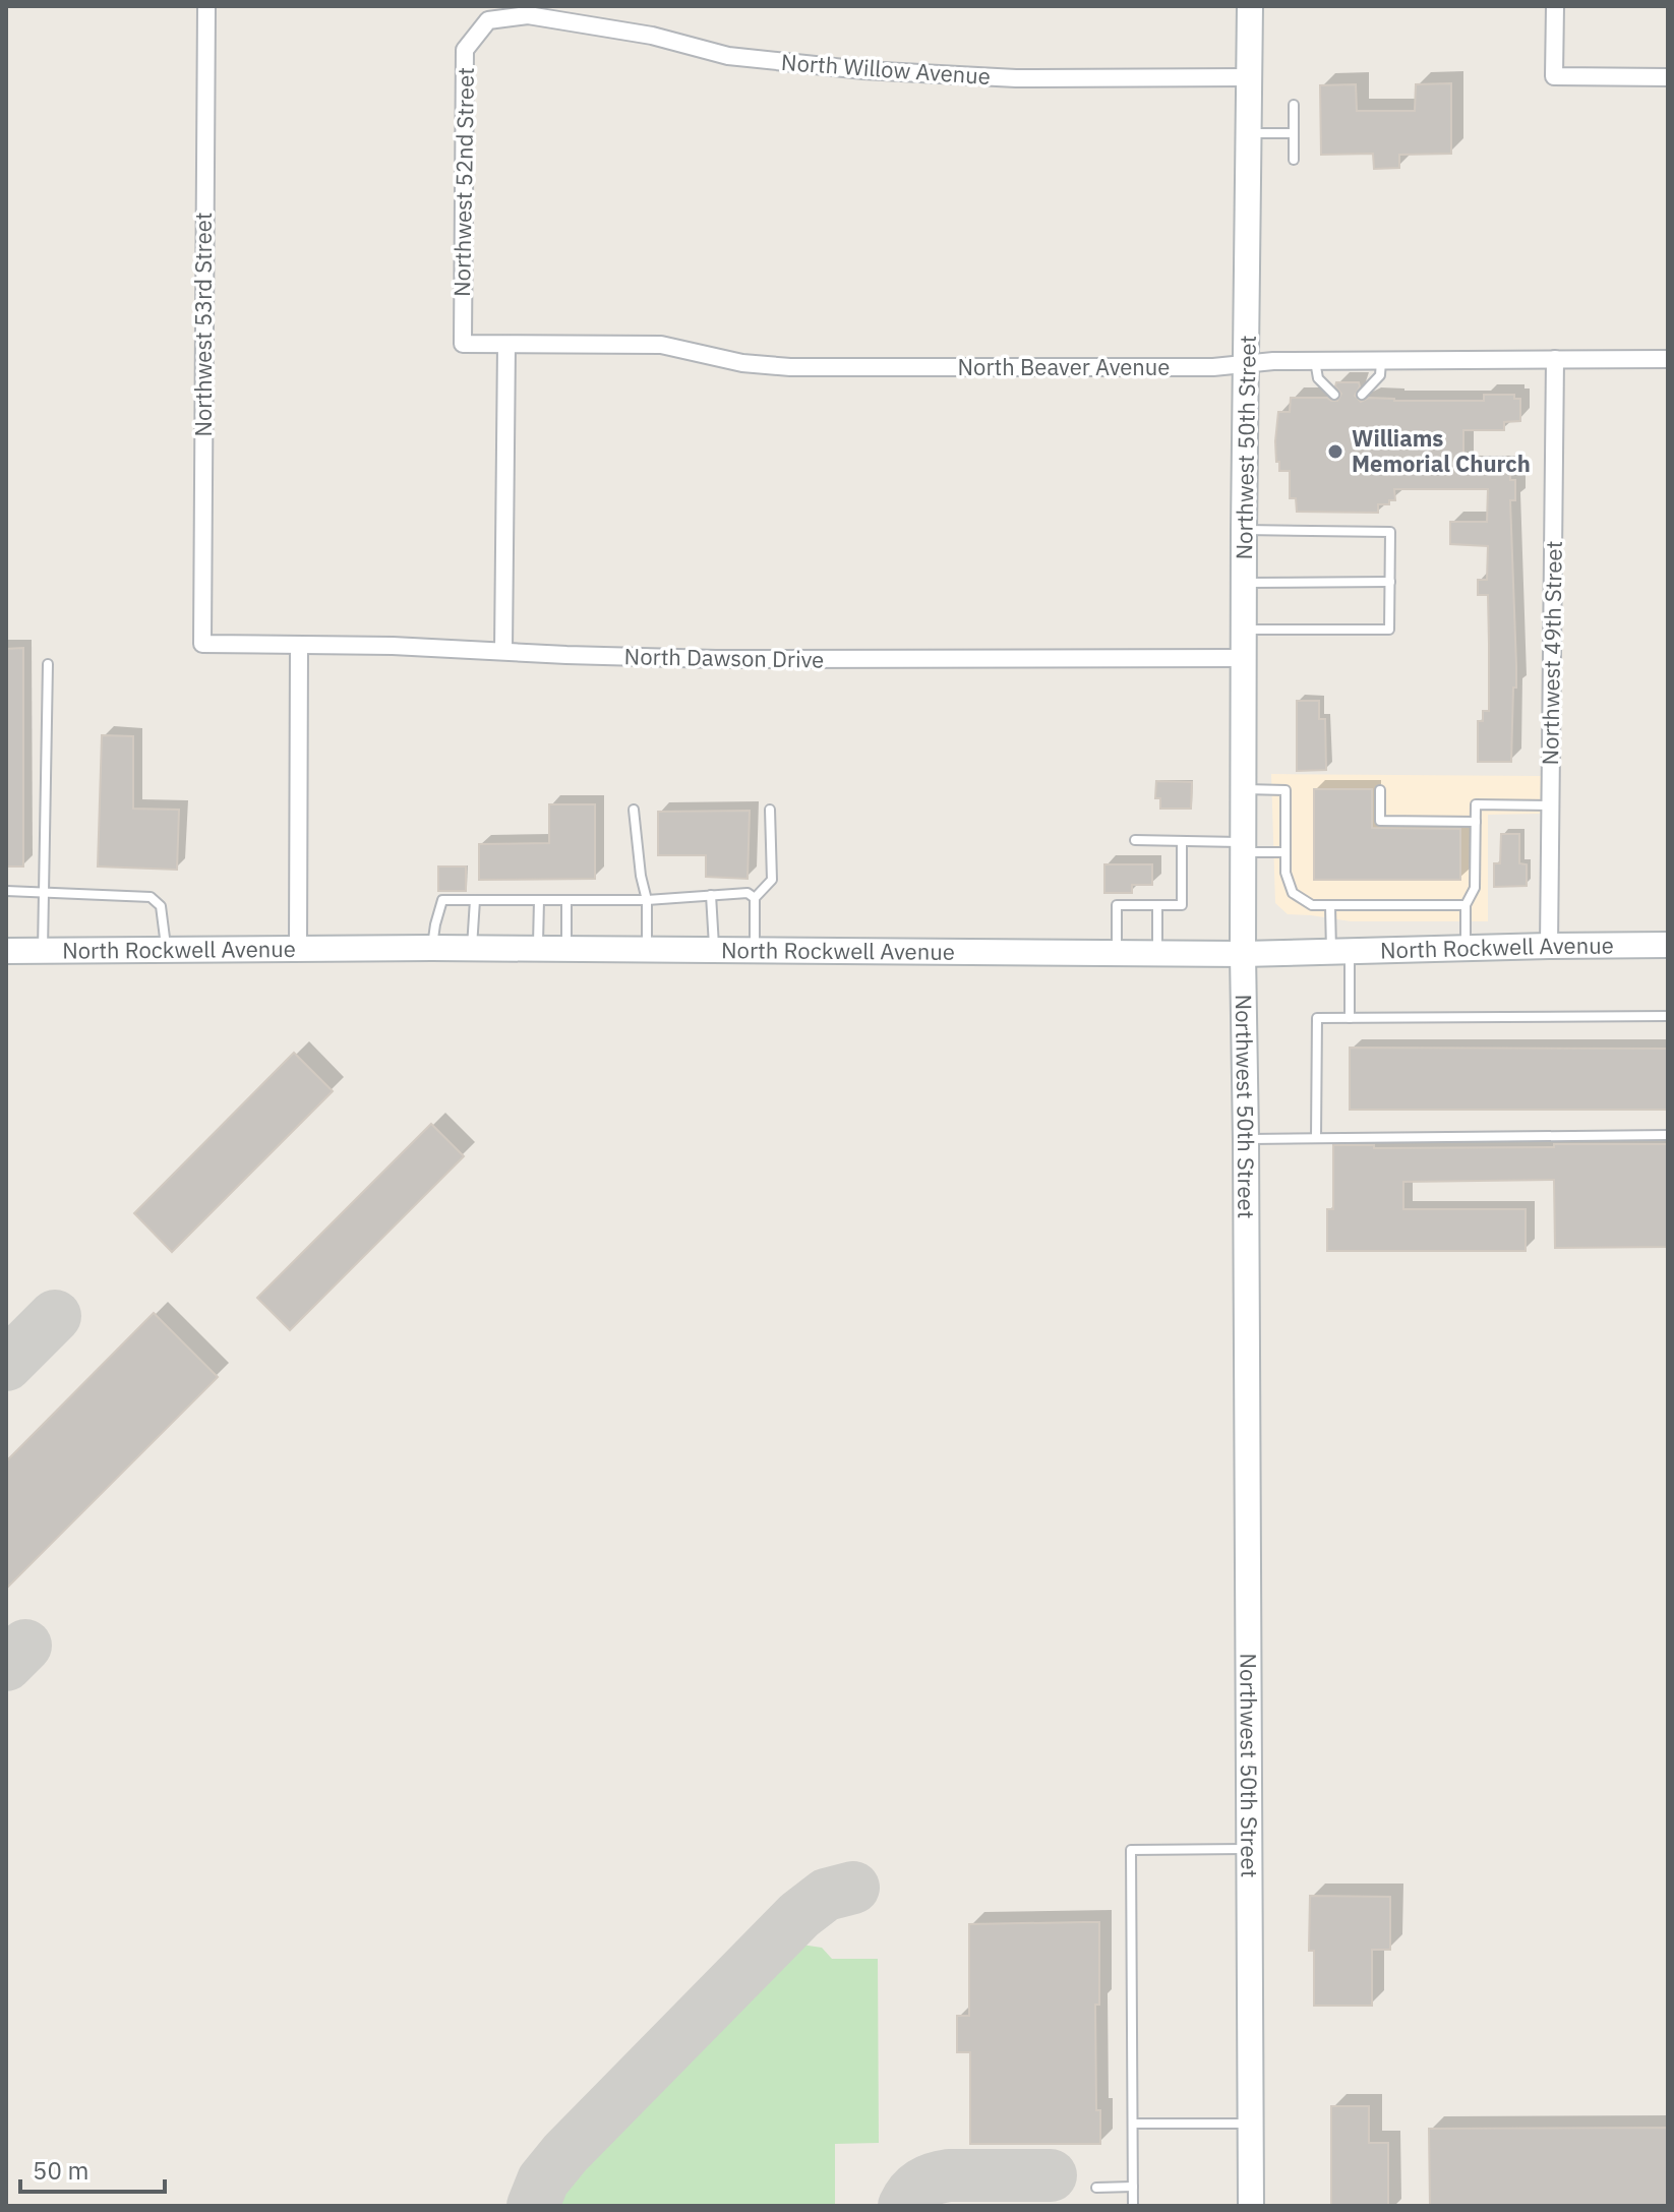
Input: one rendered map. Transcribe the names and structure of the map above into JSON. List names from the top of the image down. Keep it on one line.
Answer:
{"streets":{"street":["North Willow Avenue","Northwest 52nd Street","Northwest 53rd Street","North Beaver Avenue","Northwest 50th Street","Northwest 49th Street","North Dawson Drive","North Rockwell Avenue"]},"crossings":[["North Willow Avenue","Northwest 52nd Street"],["North Willow Avenue","Northwest 50th Street"],["Northwest 52nd Street","North Beaver Avenue"],["Northwest 53rd Street","North Dawson Drive"],["North Beaver Avenue","Northwest 50th Street"],["North Beaver Avenue","Northwest 49th Street"],["Northwest 50th Street","North Dawson Drive"],["Northwest 50th Street","North Rockwell Avenue"],["Northwest 49th Street","North Rockwell Avenue"]],"places":["Williams Memorial Church"],"scale_bar":"50 m"}
